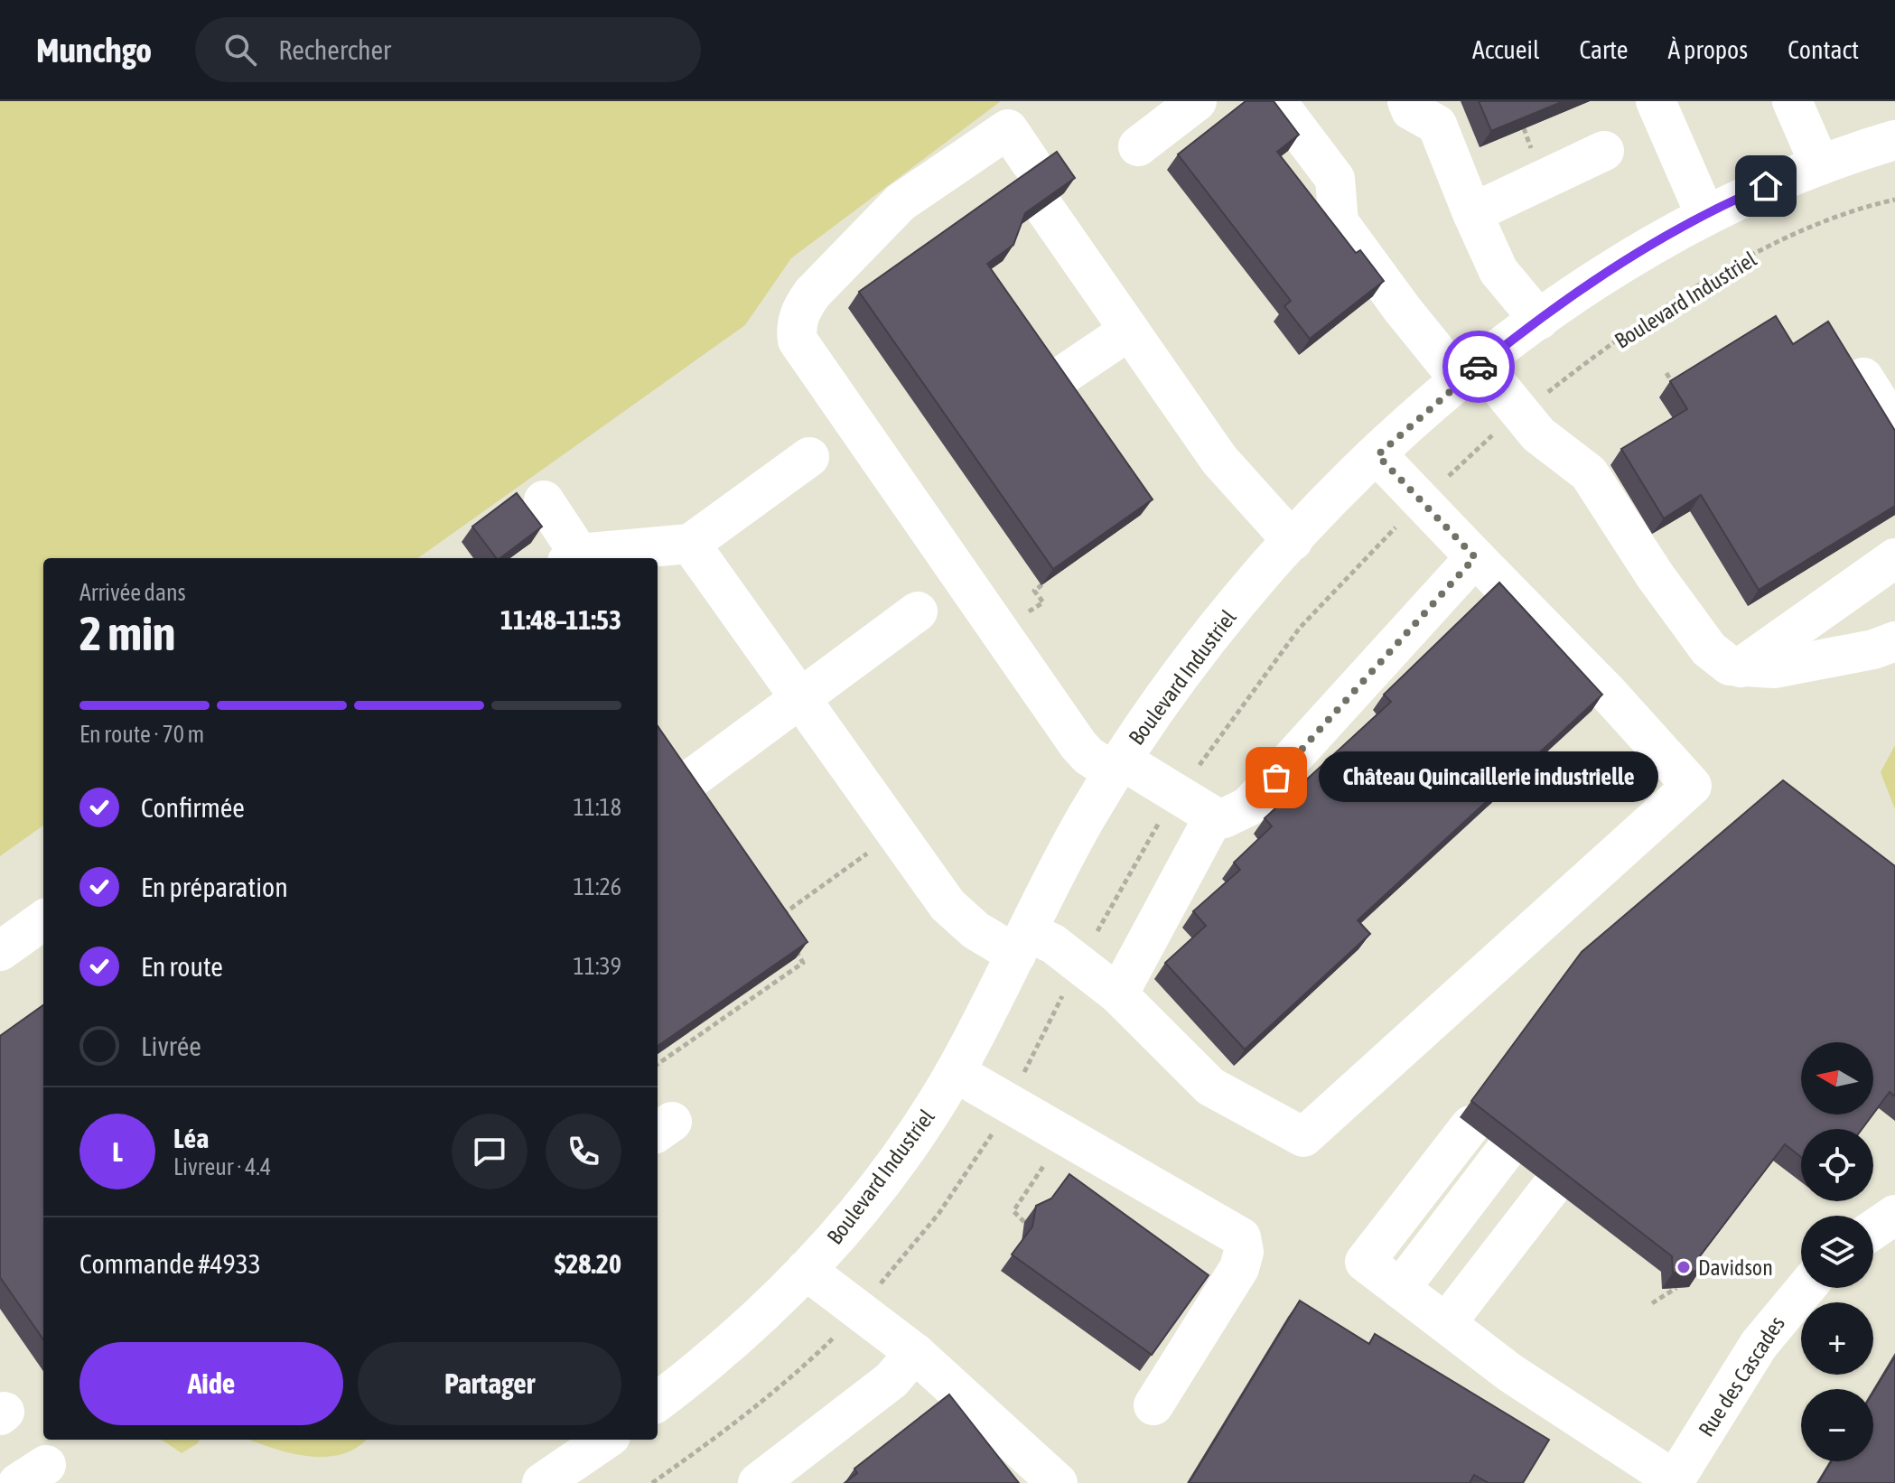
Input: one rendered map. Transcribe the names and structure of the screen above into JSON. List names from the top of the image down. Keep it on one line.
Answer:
{"streets":{"street":["Boulevard Industriel","Rue des Cascades"]},"places":["Château Quincaillerie industrielle","Davidson"],"north":"left","page":{"header":"Munchgo","search":"Rechercher","nav":["Accueil","Carte","À propos","Contact"],"heading":["2 min","Arrivée dans","11:48–11:53"],"panel":["Léa","Livreur · 4.4","Commande #4933","$28.20"],"bar":"En route · 70 m","bubble":"Château Quincaillerie industrielle","list":[["Confirmée","11:18"],["En préparation","11:26"],["En route","11:39"],"Livrée"],"map_buttons":["+","−"],"round":"L","buttons":["Aide","Partager"]}}
